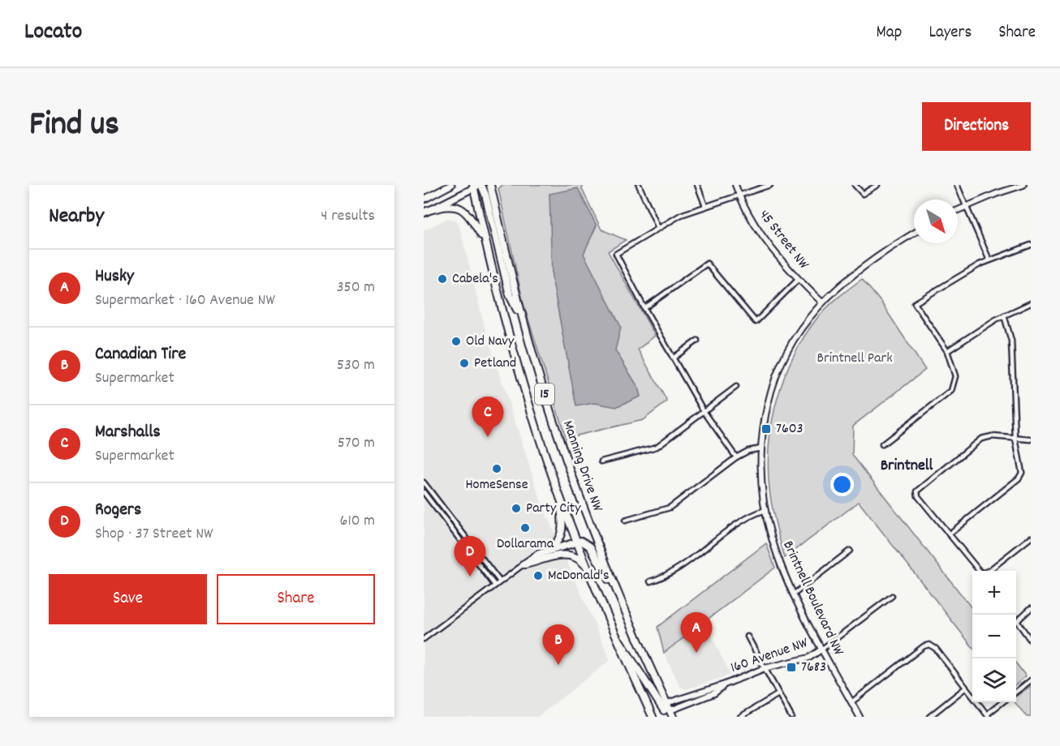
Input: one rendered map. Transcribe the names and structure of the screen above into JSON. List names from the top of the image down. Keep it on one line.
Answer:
{"streets":{"main road":["15","Manning Drive NW"],"street":["45 Street NW","Brintnell Boulevard NW","160 Avenue NW"]},"crossings":[["45 Street NW","Brintnell Boulevard NW"],["Manning Drive NW","160 Avenue NW"],["Brintnell Boulevard NW","160 Avenue NW"]],"districts":["Brintnell"],"parks":["Brintnell Park"],"places":{"other":["Cabela's","Old Navy","Petland","HomeSense","Party City","Dollarama","McDonald's"],"transit":["7603","7683"]},"north":"bottom right","page":{"header":"Locato","nav":["Map","Layers","Share"],"title":"Find us","buttons":["Directions",["Save","Share"]],"heading":["Nearby","4 results"],"list":[{"mark":"A","name":"Husky","note":"Supermarket · 160 Avenue NW","value":"350 m"},{"mark":"B","name":"Canadian Tire","note":"Supermarket","value":"530 m"},{"mark":"C","name":"Marshalls","note":"Supermarket","value":"570 m"},{"mark":"D","name":"Rogers","note":"Shop · 37 Street NW","value":"610 m"}],"pins":["C","D","A","B"],"map_buttons":["+","−"]}}
